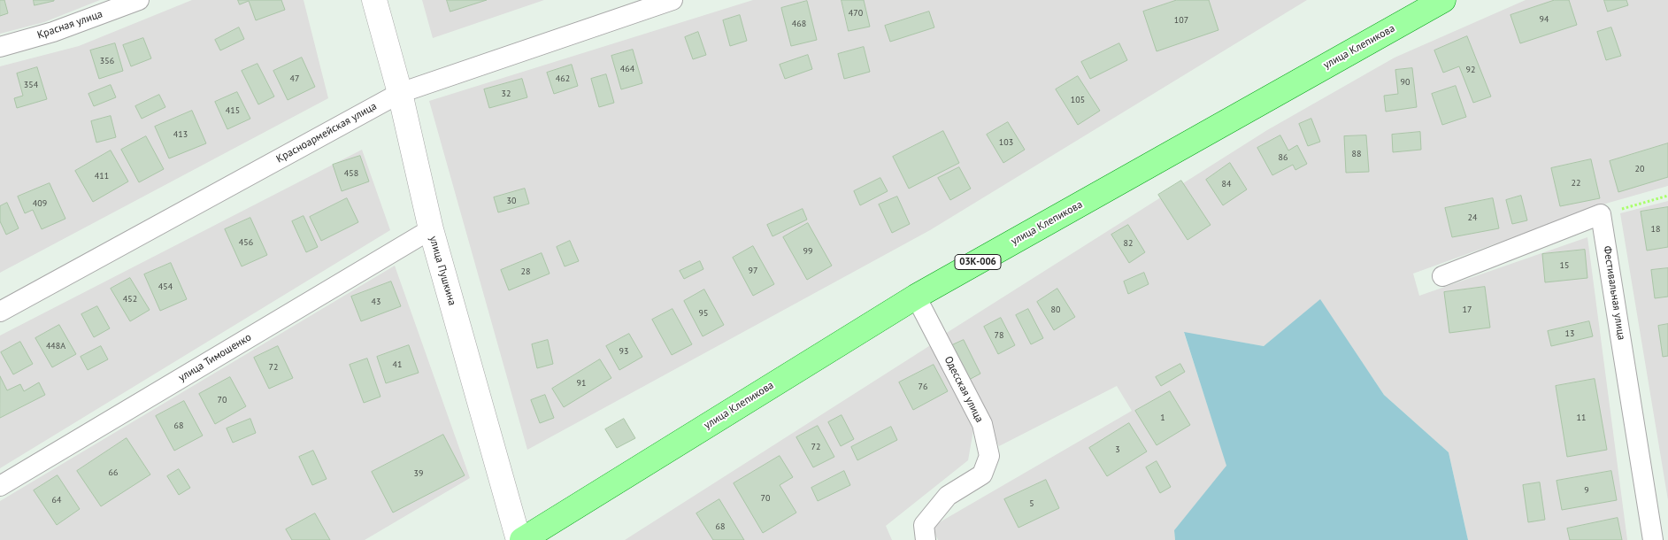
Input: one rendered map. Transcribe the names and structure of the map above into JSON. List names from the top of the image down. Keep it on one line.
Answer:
{"streets":{"main road":["улица Клепикова","03К-006"],"street":["Красная улица","Красноармейская улица","улица Пушкина","Фестивальная улица","улица Тимошенко","Одесская улица"]},"crossings":[["улица Клепикова","Одесская улица"],["Красноармейская улица","улица Пушкина"],["улица Пушкина","улица Тимошенко"]],"house_numbers":["470","94","107","468","356","464","92","47","462","90","354","32","105","415","413","103","88","86","20","458","411","22","84","30","409","24","18","456","82","99","15","97","28","454","452","43","80","17","95","13","78","448А","93","41","72","91","76","70","1","11","68","72","3","66","39","9","70","64","5","68"]}
